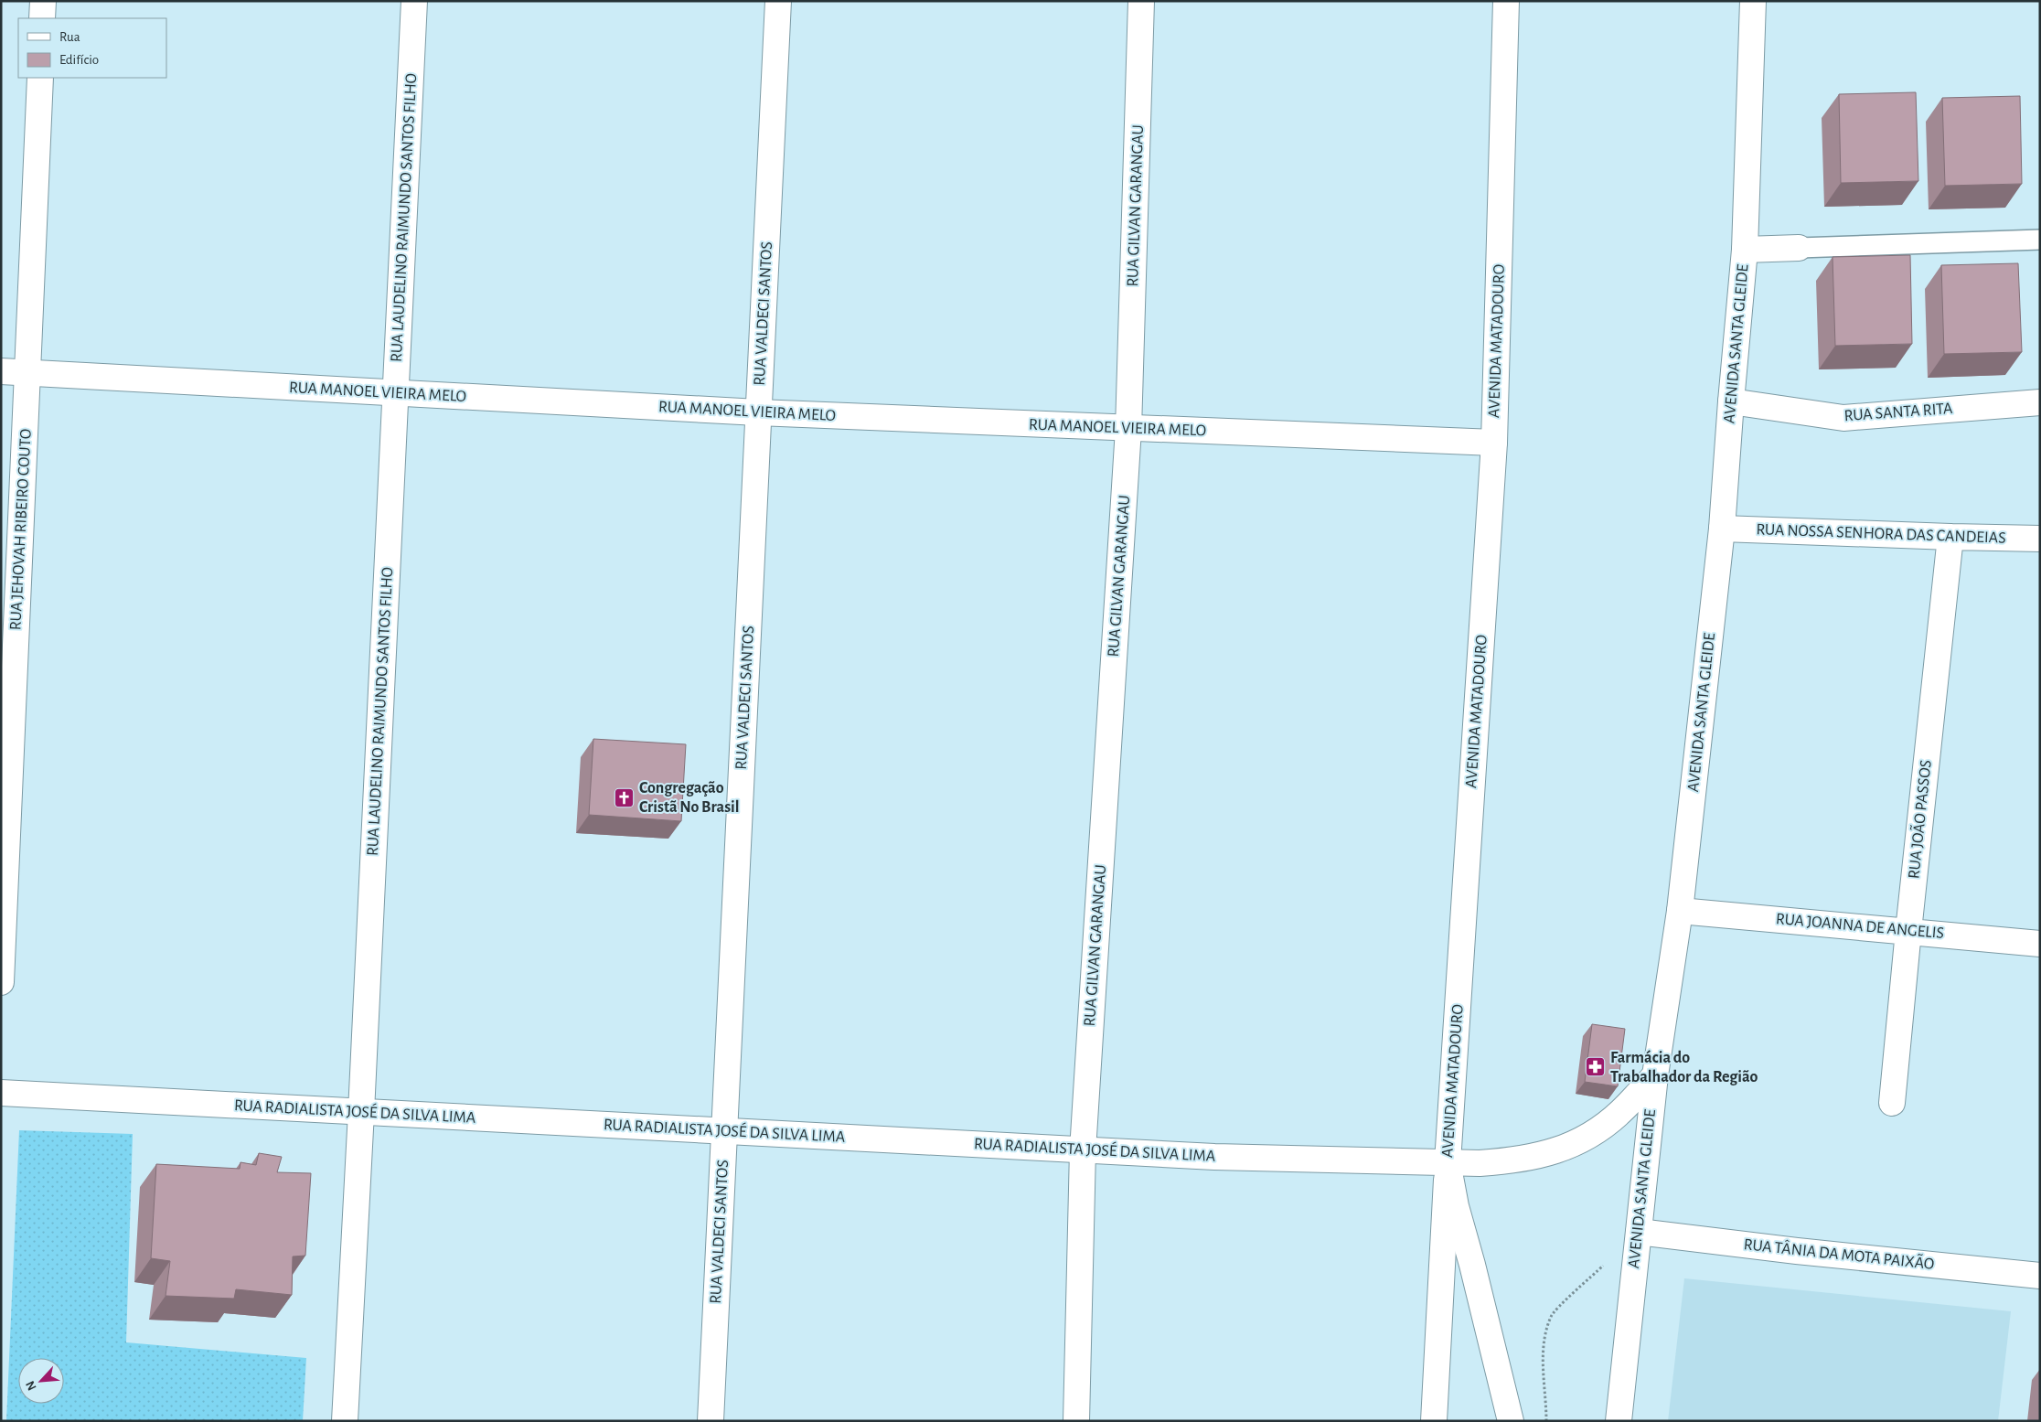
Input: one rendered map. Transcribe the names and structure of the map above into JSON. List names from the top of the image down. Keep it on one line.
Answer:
{"streets":{"street":["RUA GILVAN GARANGAU","RUA LAUDELINO RAIMUNDO SANTOS FILHO","RUA VALDECI SANTOS","AVENIDA MATADOURO","AVENIDA SANTA GLEIDE","RUA MANOEL VIEIRA MELO","RUA SANTA RITA","RUA JEHOVAH RIBEIRO COUTO","RUA NOSSA SENHORA DAS CANDEIAS","RUA JOÃO PASSOS","RUA JOANNA DE ANGELIS","RUA RADIALISTA JOSÉ DA SILVA LIMA","RUA TÂNIA DA MOTA PAIXÃO"]},"crossings":[["RUA GILVAN GARANGAU","RUA MANOEL VIEIRA MELO"],["RUA GILVAN GARANGAU","RUA RADIALISTA JOSÉ DA SILVA LIMA"],["RUA LAUDELINO RAIMUNDO SANTOS FILHO","RUA MANOEL VIEIRA MELO"],["RUA LAUDELINO RAIMUNDO SANTOS FILHO","RUA RADIALISTA JOSÉ DA SILVA LIMA"],["RUA VALDECI SANTOS","RUA MANOEL VIEIRA MELO"],["RUA VALDECI SANTOS","RUA RADIALISTA JOSÉ DA SILVA LIMA"],["AVENIDA MATADOURO","RUA MANOEL VIEIRA MELO"],["AVENIDA MATADOURO","RUA RADIALISTA JOSÉ DA SILVA LIMA"],["AVENIDA SANTA GLEIDE","RUA SANTA RITA"],["AVENIDA SANTA GLEIDE","RUA NOSSA SENHORA DAS CANDEIAS"],["AVENIDA SANTA GLEIDE","RUA JOANNA DE ANGELIS"],["AVENIDA SANTA GLEIDE","RUA RADIALISTA JOSÉ DA SILVA LIMA"],["AVENIDA SANTA GLEIDE","RUA TÂNIA DA MOTA PAIXÃO"],["RUA MANOEL VIEIRA MELO","RUA JEHOVAH RIBEIRO COUTO"],["RUA NOSSA SENHORA DAS CANDEIAS","RUA JOÃO PASSOS"],["RUA JOÃO PASSOS","RUA JOANNA DE ANGELIS"]],"places":{"church":["Congregação Cristã No Brasil"],"pharmacy":["Farmácia do Trabalhador da Região"]},"legend":["Rua","Edifício"],"north":"bottom left"}
